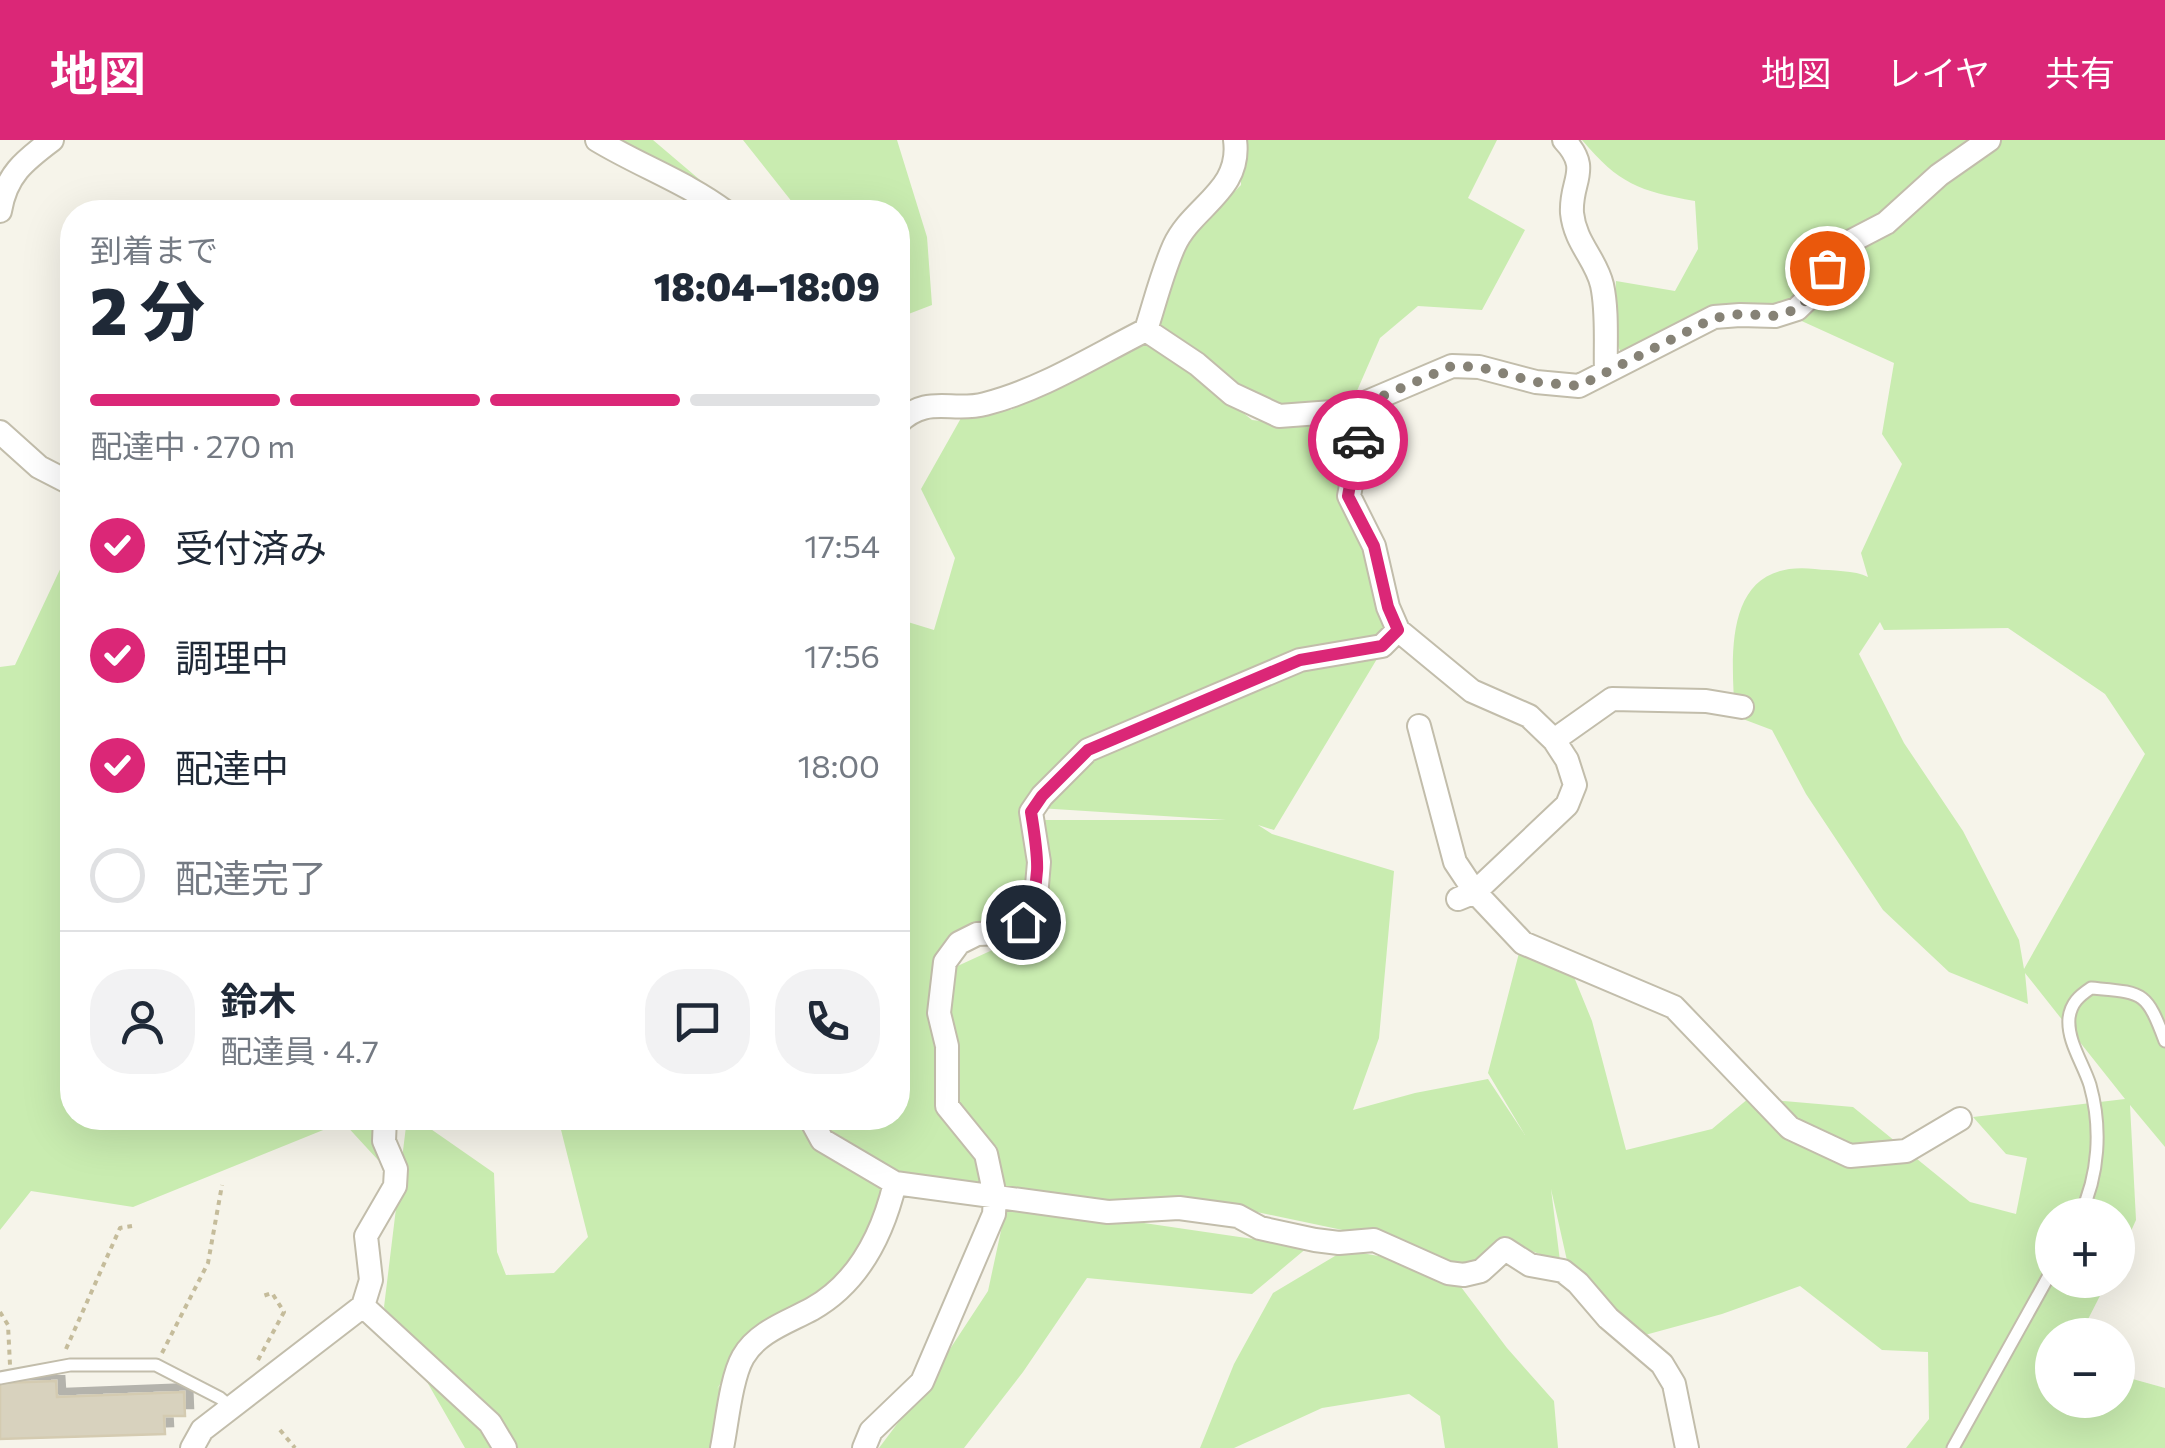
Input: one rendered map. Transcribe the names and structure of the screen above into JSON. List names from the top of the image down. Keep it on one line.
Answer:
{"page":{"header":"地図","nav":["地図","レイヤ","共有"],"heading":["2 分","到着まで","18:04–18:09"],"panel":["鈴木","配達員 · 4.7"],"bar":"配達中 · 270 m","list":[["受付済み","17:54"],["調理中","17:56"],["配達中","18:00"],"配達完了"],"map_buttons":["+","−"]}}
